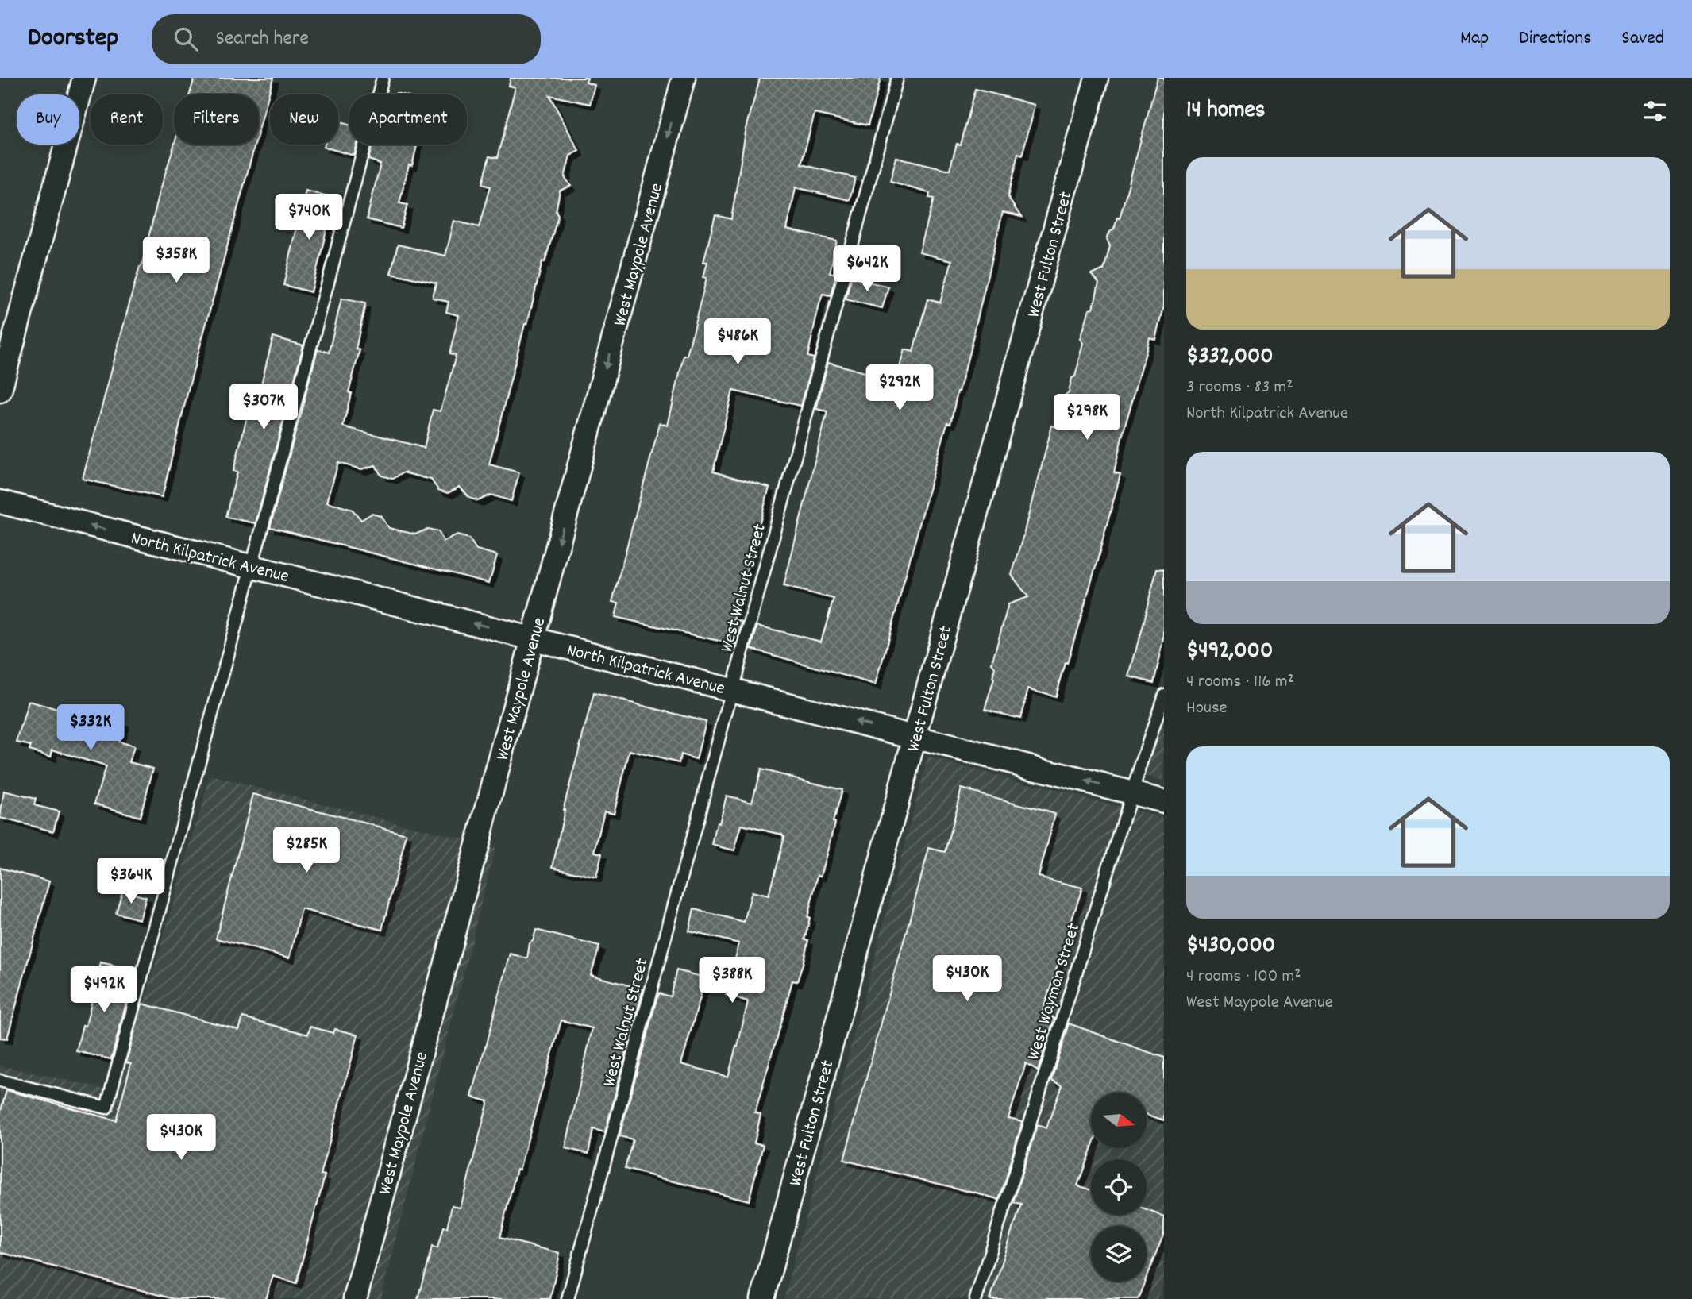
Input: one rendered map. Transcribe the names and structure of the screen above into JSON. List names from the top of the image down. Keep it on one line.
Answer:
{"streets":{"street":["West Maypole Avenue","West Fulton Street","North Kilpatrick Avenue"],"lane":["West Walnut Street","West Wayman Street"]},"crossings":[["West Maypole Avenue","North Kilpatrick Avenue"],["West Fulton Street","North Kilpatrick Avenue"],["North Kilpatrick Avenue","West Walnut Street"],["North Kilpatrick Avenue","West Wayman Street"]],"one_way":["West Maypole Avenue","North Kilpatrick Avenue"],"north":"right","page":{"header":"Doorstep","search":"Search here","nav":["Map","Directions","Saved"],"heading":"14 homes","chip":["Buy","Rent","Filters","New","Apartment"],"list":[{"name":"$332,000","note":"3 rooms · 83 m² · North Kilpatrick Avenue"},{"name":"$492,000","note":"4 rooms · 116 m² · House"},{"name":"$430,000","note":"4 rooms · 100 m² · West Maypole Avenue"}],"price":["$740K","$358K","$642K","$486K","$292K","$307K","$298K","$332K","$285K","$364K","$430K","$388K","$492K","$430K"]}}
